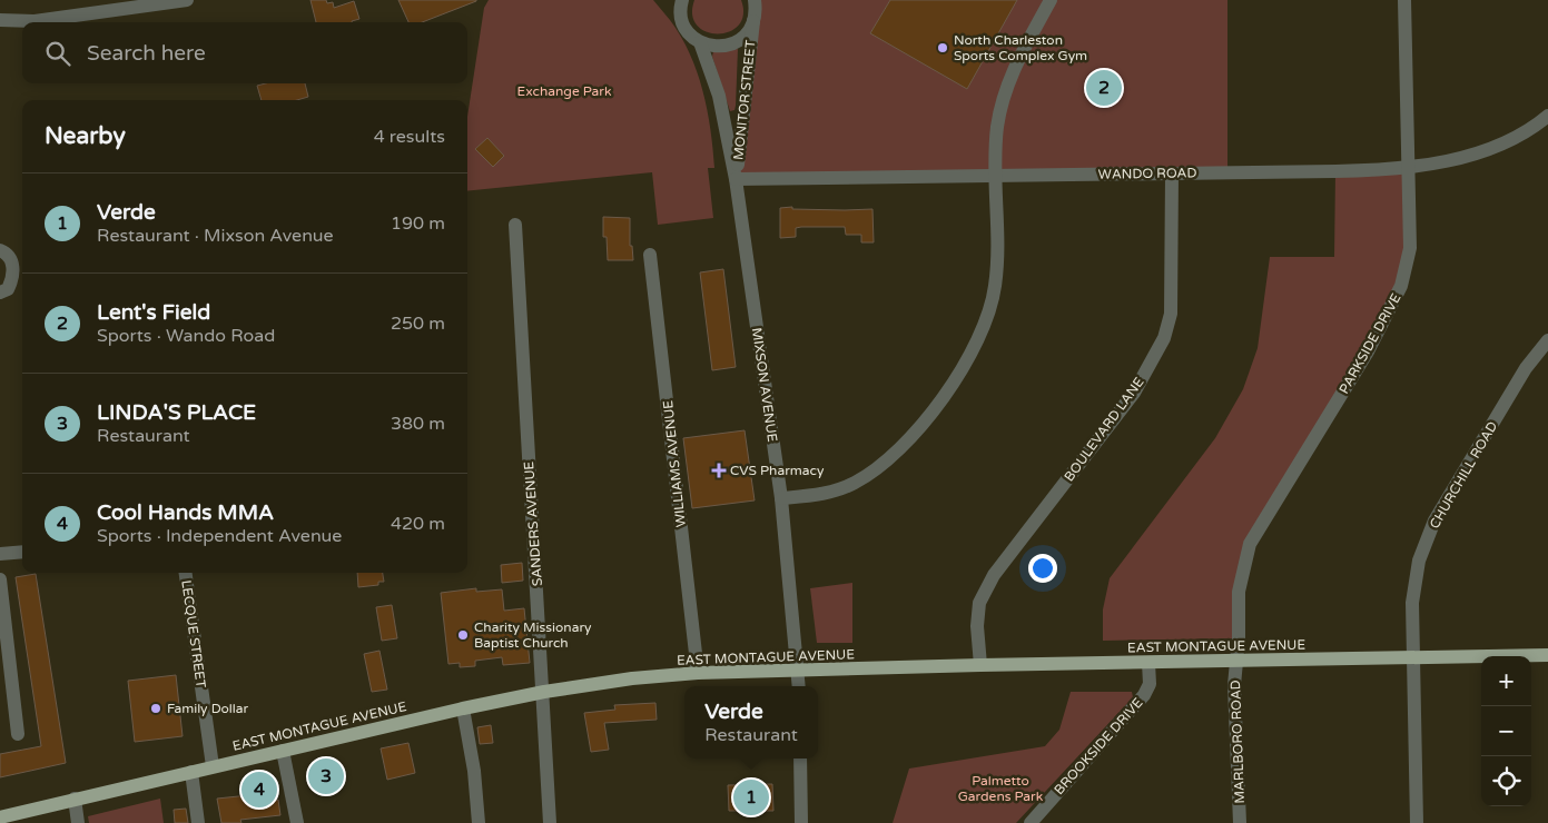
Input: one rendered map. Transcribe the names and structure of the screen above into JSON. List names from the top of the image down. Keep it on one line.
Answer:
{"streets":{"main road":["EAST MONTAGUE AVENUE"],"street":["MONITOR STREET","WANDO ROAD","PARKSIDE DRIVE","MIXSON AVENUE","BOULEVARD LANE","WILLIAMS AVENUE","CHURCHILL ROAD","SANDERS AVENUE","LECQUE STREET","MARLBORO ROAD","BROOKSIDE DRIVE"]},"crossings":[["MONITOR STREET","WANDO ROAD"],["MONITOR STREET","MIXSON AVENUE"],["WANDO ROAD","PARKSIDE DRIVE"],["WANDO ROAD","MIXSON AVENUE"],["WANDO ROAD","BOULEVARD LANE"],["PARKSIDE DRIVE","EAST MONTAGUE AVENUE"],["PARKSIDE DRIVE","MARLBORO ROAD"],["MIXSON AVENUE","EAST MONTAGUE AVENUE"],["BOULEVARD LANE","EAST MONTAGUE AVENUE"],["WILLIAMS AVENUE","EAST MONTAGUE AVENUE"],["CHURCHILL ROAD","EAST MONTAGUE AVENUE"],["SANDERS AVENUE","EAST MONTAGUE AVENUE"],["LECQUE STREET","EAST MONTAGUE AVENUE"],["EAST MONTAGUE AVENUE","MARLBORO ROAD"],["EAST MONTAGUE AVENUE","BROOKSIDE DRIVE"]],"parks":["Exchange Park","Palmetto Gardens Park"],"places":{"other":["North Charleston Sports Complex Gym","Charity Missionary Baptist Church","Family Dollar"],"health":["CVS Pharmacy"]},"page":{"search":"Search here","pins":["2","3","4","1"],"heading":["Nearby","4 results"],"list":[{"mark":"1","name":"Verde","note":"Restaurant · Mixson Avenue","value":"190 m"},{"mark":"2","name":"Lent's Field","note":"Sports · Wando Road","value":"250 m"},{"mark":"3","name":"LINDA'S PLACE","note":"Restaurant","value":"380 m"},{"mark":"4","name":"Cool Hands MMA","note":"Sports · Independent Avenue","value":"420 m"}],"map_buttons":["+","−"],"popup":["Verde","Restaurant"]}}
